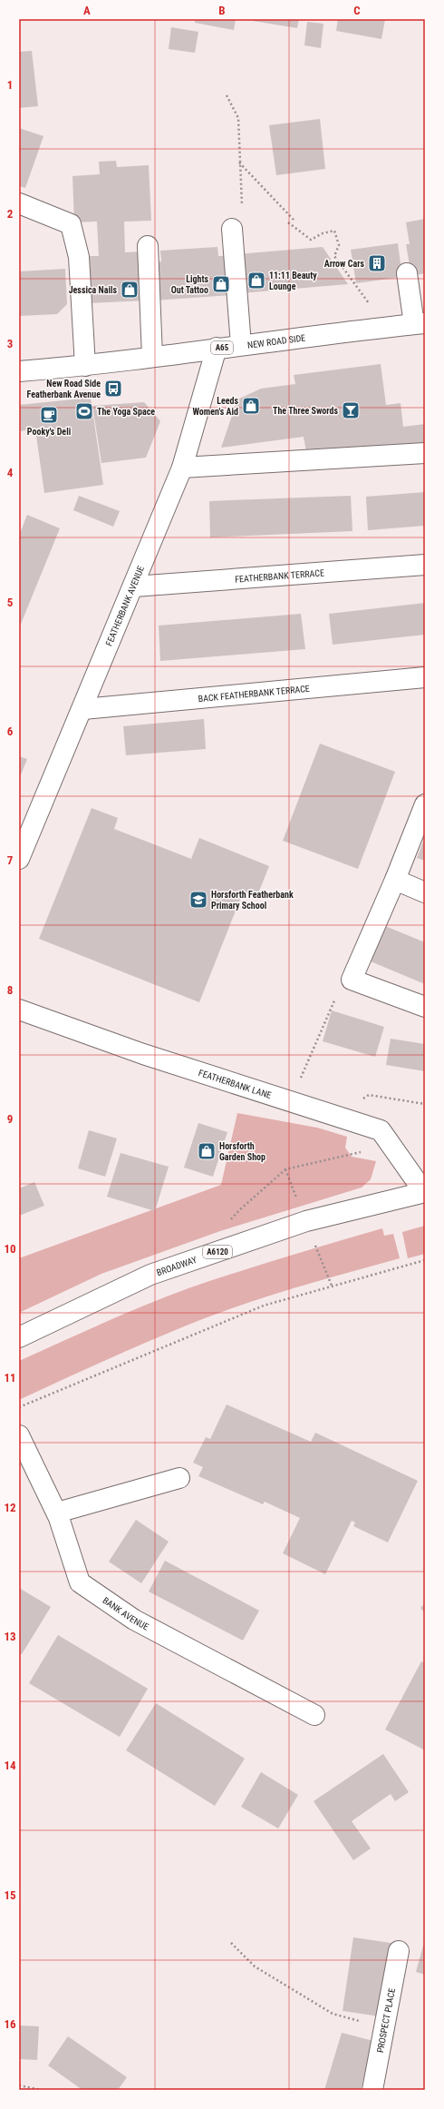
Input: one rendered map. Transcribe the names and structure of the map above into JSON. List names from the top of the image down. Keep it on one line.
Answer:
{"streets":{"main road":["NEW ROAD SIDE","A65","FEATHERBANK TERRACE","FEATHERBANK AVENUE","BACK FEATHERBANK TERRACE","FEATHERBANK LANE","A6120","BROADWAY","BANK AVENUE","PROSPECT PLACE"]},"crossings":[["NEW ROAD SIDE","FEATHERBANK AVENUE"],["FEATHERBANK TERRACE","FEATHERBANK AVENUE"],["FEATHERBANK AVENUE","BACK FEATHERBANK TERRACE"],["FEATHERBANK LANE","BROADWAY"]],"places":{"building":["Arrow Cars"],"shop":["11:11 Beauty Lounge","Lights Out Tattoo","Jessica Nails","Leeds Women's Aid","Horsforth Garden Shop"],"bus stop":["New Road Side Featherbank Avenue"],"bar":["The Three Swords"],"sports":["The Yoga Space"],"cafe":["Pooky's Deli"],"school or university":["Horsforth Featherbank Primary School"]},"grid":{"columns":["A","B","C"],"rows":["1","2","3","4","5","6","7","8","9","10","11","12","13","14","15","16"]}}
